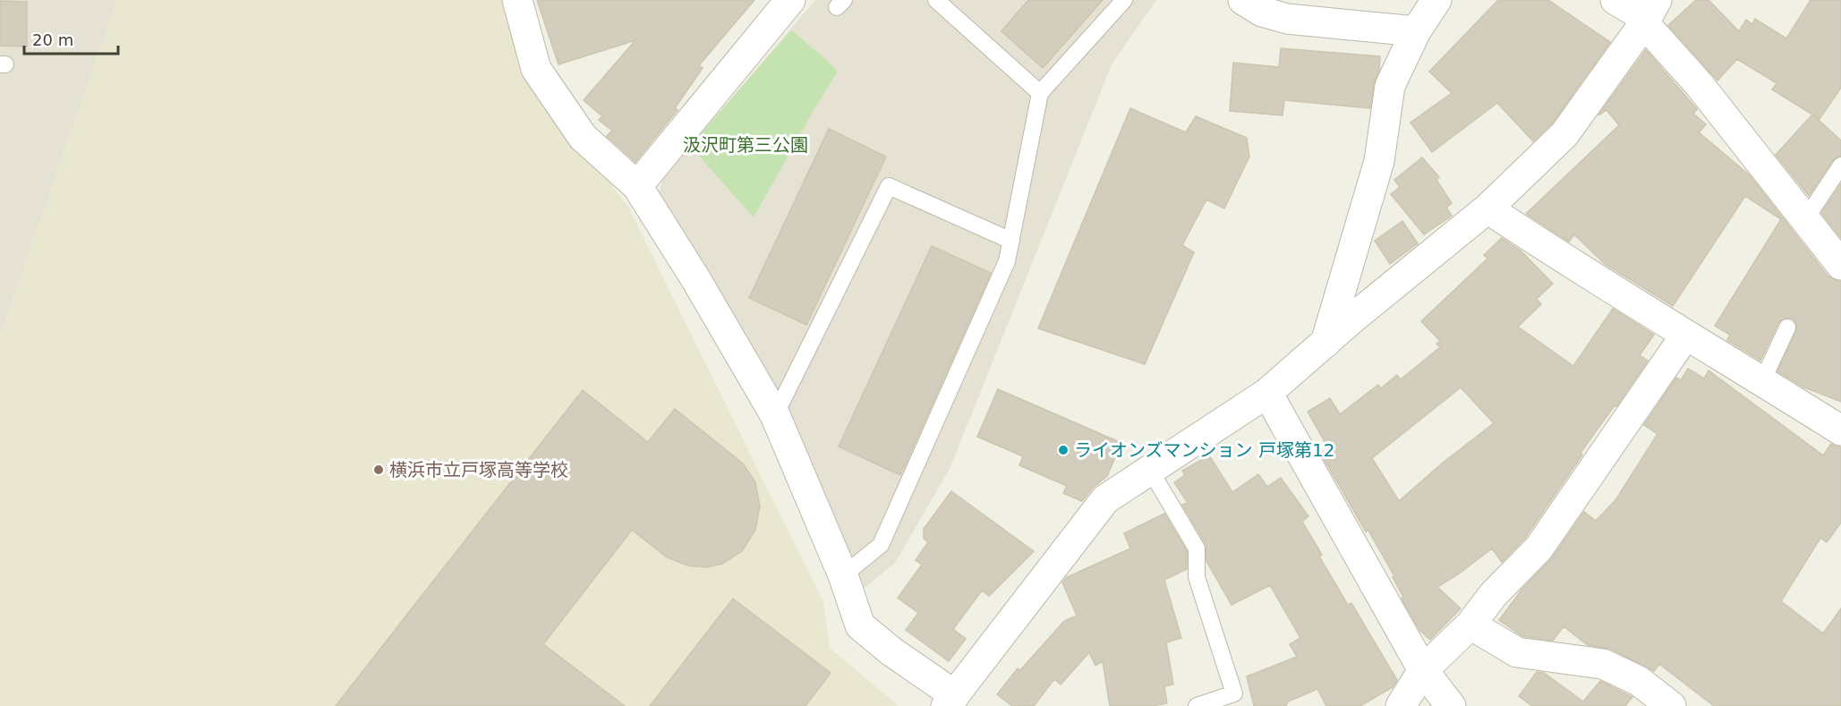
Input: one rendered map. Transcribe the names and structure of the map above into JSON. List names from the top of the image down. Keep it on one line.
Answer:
{"parks":["汲沢町第三公園"],"places":["ライオンズマンション 戸塚第12","横浜市立戸塚高等学校"],"scale_bar":"20 m"}
